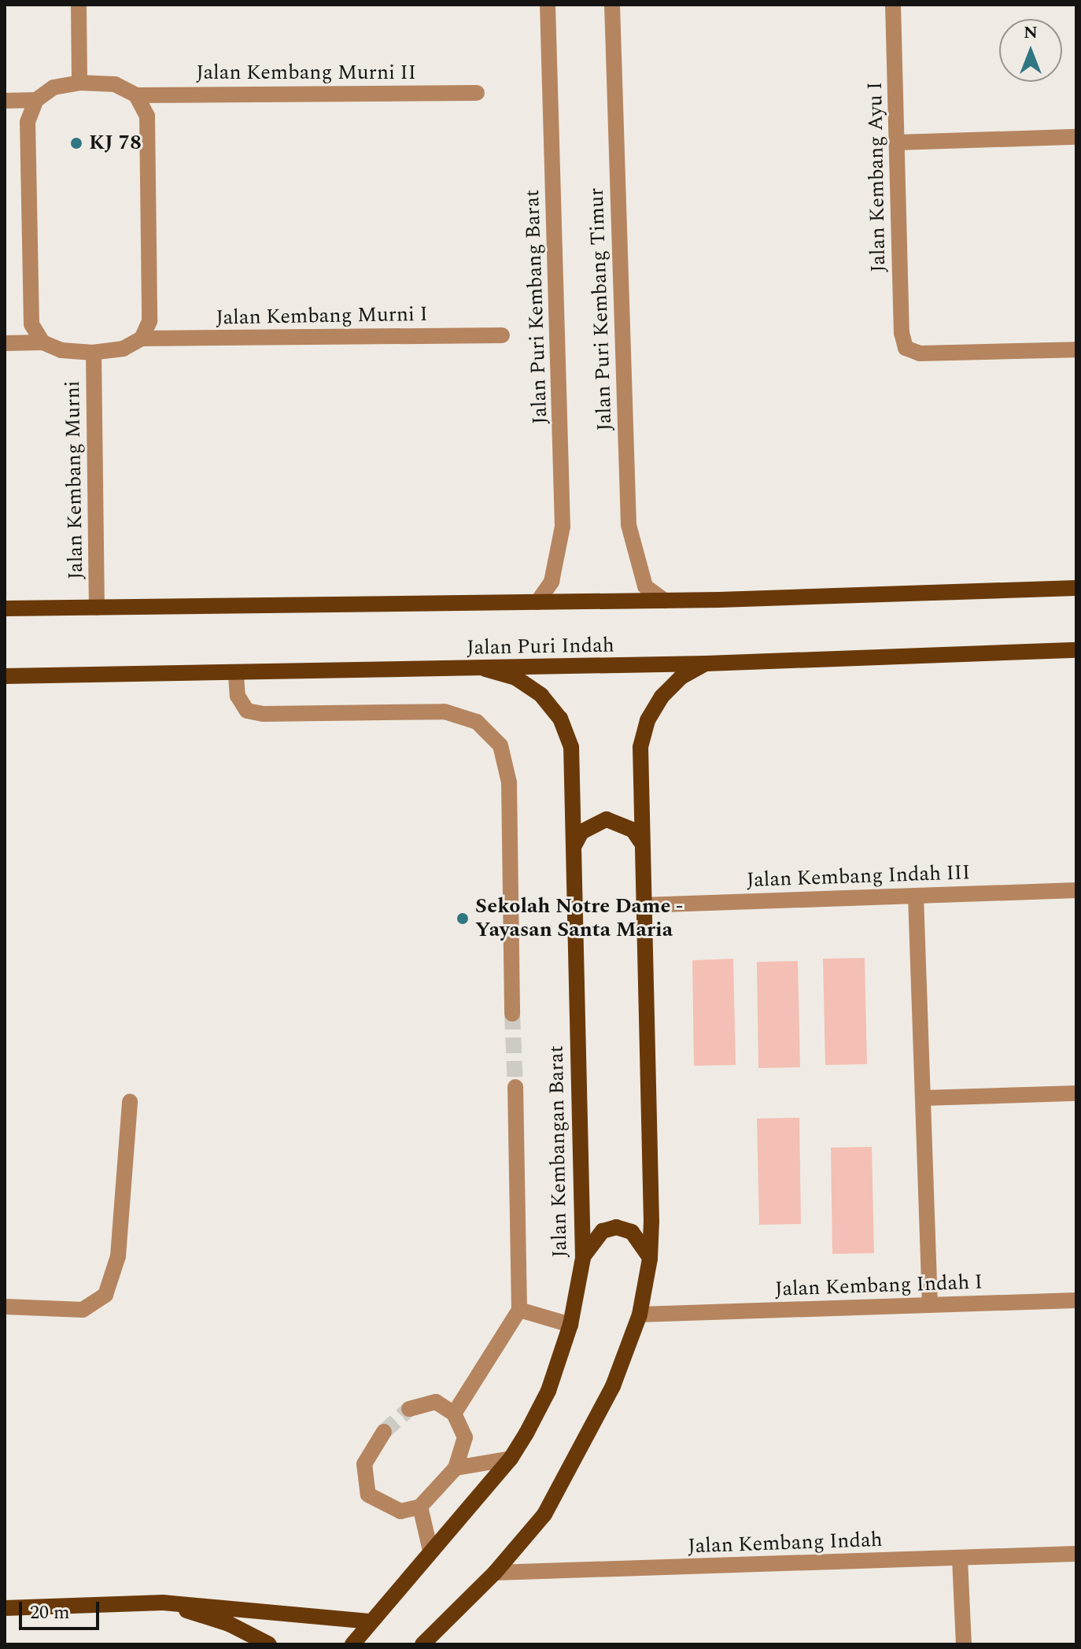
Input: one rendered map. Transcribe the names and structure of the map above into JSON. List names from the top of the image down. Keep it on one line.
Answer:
{"streets":{"main road":["Jalan Puri Indah","Jalan Kembangan Barat"],"street":["Jalan Kembang Murni II","Jalan Kembang Ayu I","Jalan Puri Kembang Barat","Jalan Puri Kembang Timur","Jalan Kembang Murni I","Jalan Kembang Murni","Jalan Kembang Indah III","Jalan Kembang Indah I","Jalan Kembang Indah"]},"crossings":[["Jalan Puri Indah","Jalan Kembangan Barat"]],"places":["KJ 78","Sekolah Notre Dame - Yayasan Santa Maria"],"scale_bar":"20 m","north":"top"}
